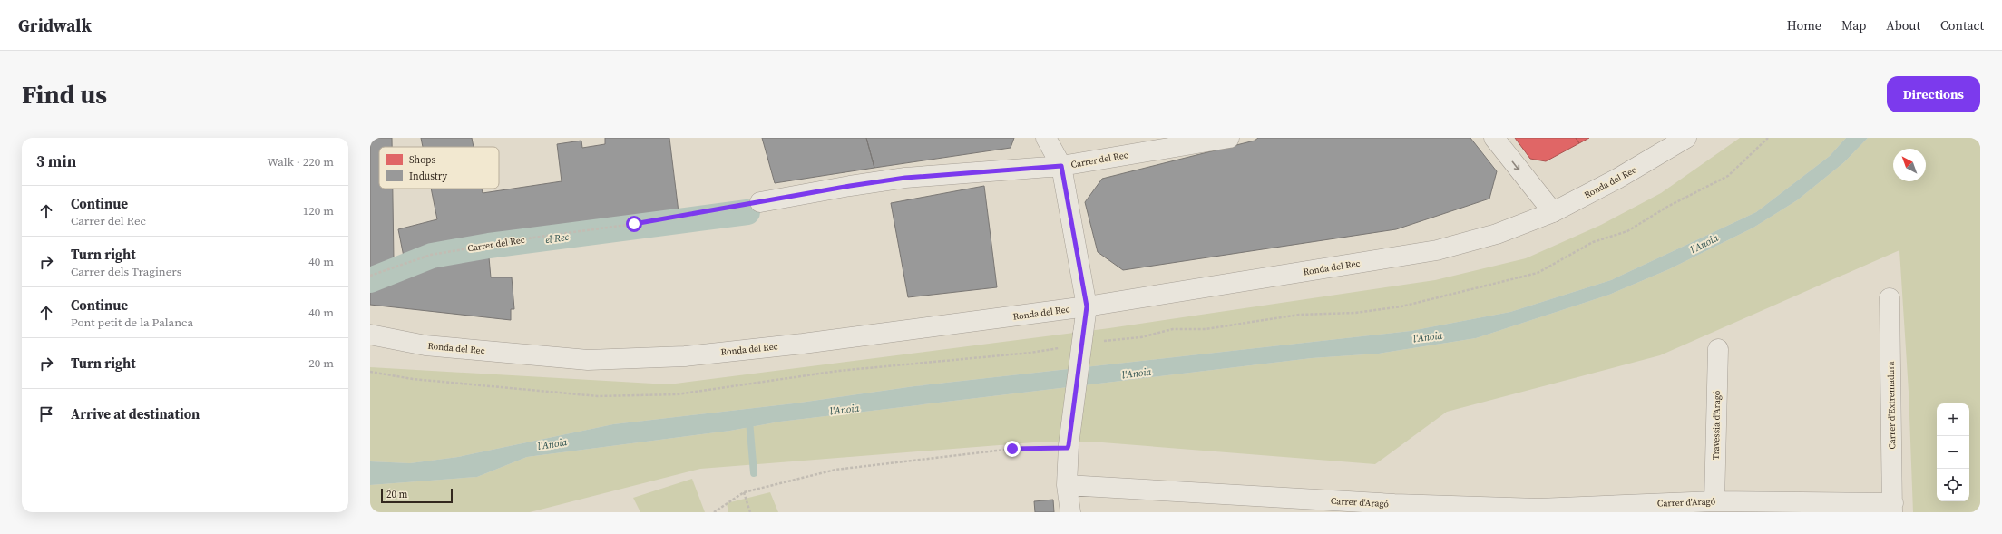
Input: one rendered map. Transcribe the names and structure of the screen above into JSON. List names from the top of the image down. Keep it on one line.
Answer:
{"streets":{"street":["Carrer del Rec","Ronda del Rec","Carrer d'Extremadura","Travessia d'Aragó","Carrer d'Aragó"]},"crossings":[["Carrer d'Extremadura","Carrer d'Aragó"],["Travessia d'Aragó","Carrer d'Aragó"]],"water":["el Rec","l'Anoia"],"legend":["Shops","Industry"],"scale_bar":"20 m","north":"top left","page":{"header":"Gridwalk","nav":["Home","Map","About","Contact"],"buttons":"Directions","title":"Find us","heading":["3 min","Walk · 220 m"],"list":[["Continue","Carrer del Rec","120 m"],["Turn right","Carrer dels Traginers","40 m"],["Continue","Pont petit de la Palanca","40 m"],["Turn right","20 m"],"Arrive at destination"],"map_buttons":["+","−"],"scale":"20 m"}}
